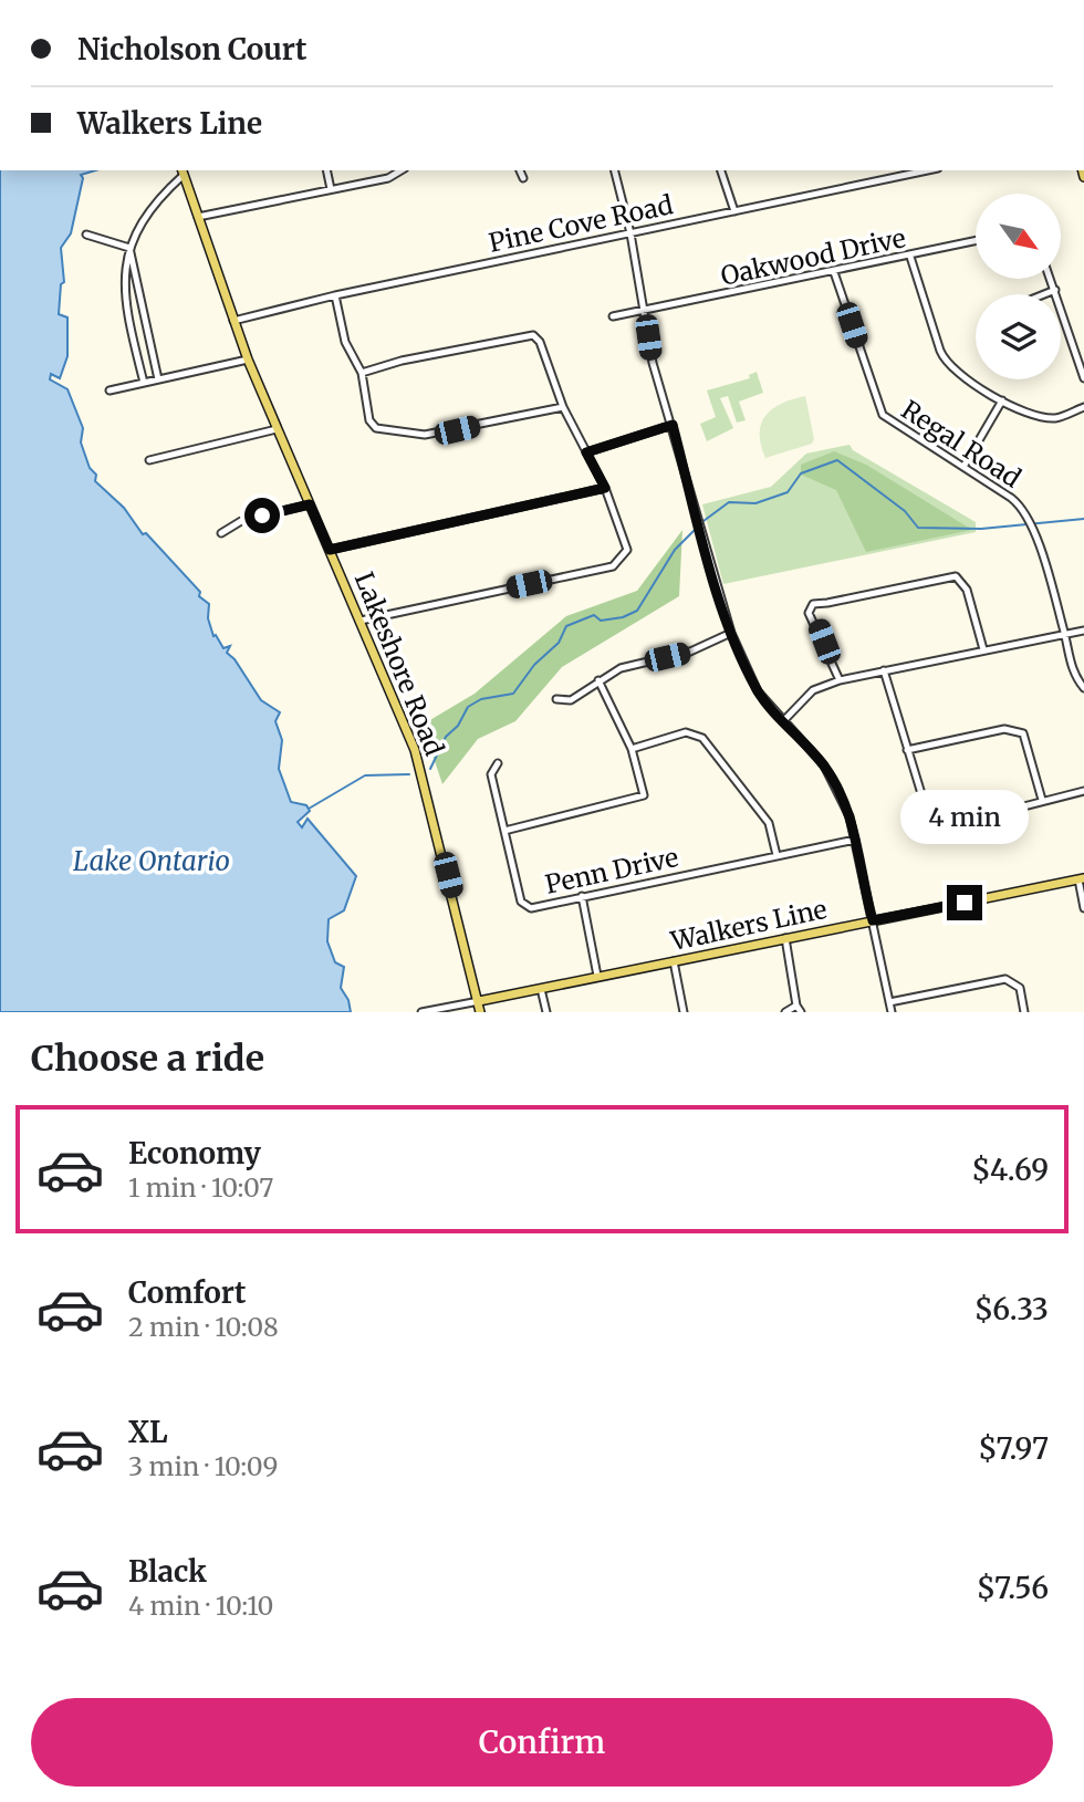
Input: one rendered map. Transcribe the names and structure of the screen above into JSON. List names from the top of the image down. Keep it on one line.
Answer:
{"streets":{"main road":["Lakeshore Road","Walkers Line"],"street":["Pine Cove Road","Oakwood Drive","Regal Road","Penn Drive"]},"crossings":[["Pine Cove Road","Lakeshore Road"],["Oakwood Drive","Regal Road"],["Lakeshore Road","Walkers Line"]],"water":["Lake Ontario"],"north":"bottom right","page":{"banner":["Nicholson Court","Walkers Line"],"bubble":"4 min","heading":"Choose a ride","list":[{"name":"Economy","note":"1 min · 10:07","value":"$4.69"},{"name":"Comfort","note":"2 min · 10:08","value":"$6.33"},{"name":"XL","note":"3 min · 10:09","value":"$7.97"},{"name":"Black","note":"4 min · 10:10","value":"$7.56"}],"buttons":"Confirm"}}
